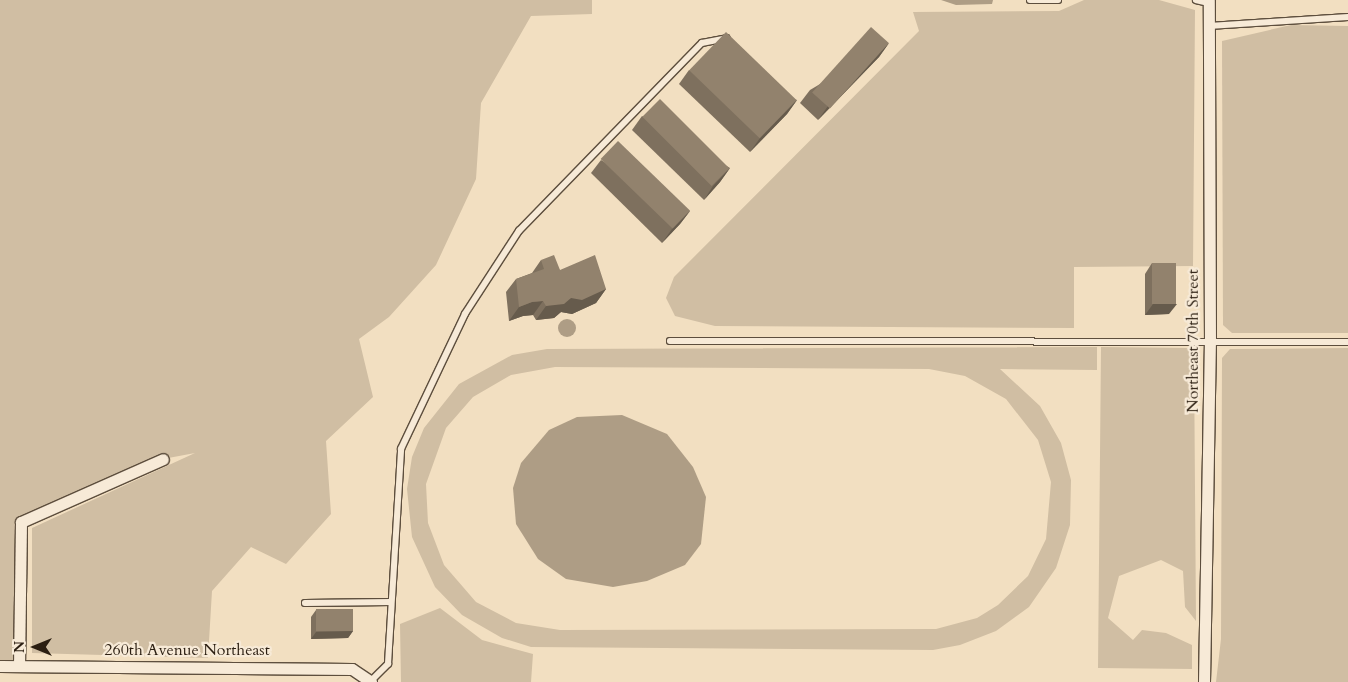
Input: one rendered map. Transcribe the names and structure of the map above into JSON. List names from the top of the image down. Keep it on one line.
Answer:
{"streets":{"street":["Northeast 70th Street","260th Avenue Northeast"]},"north":"left"}
